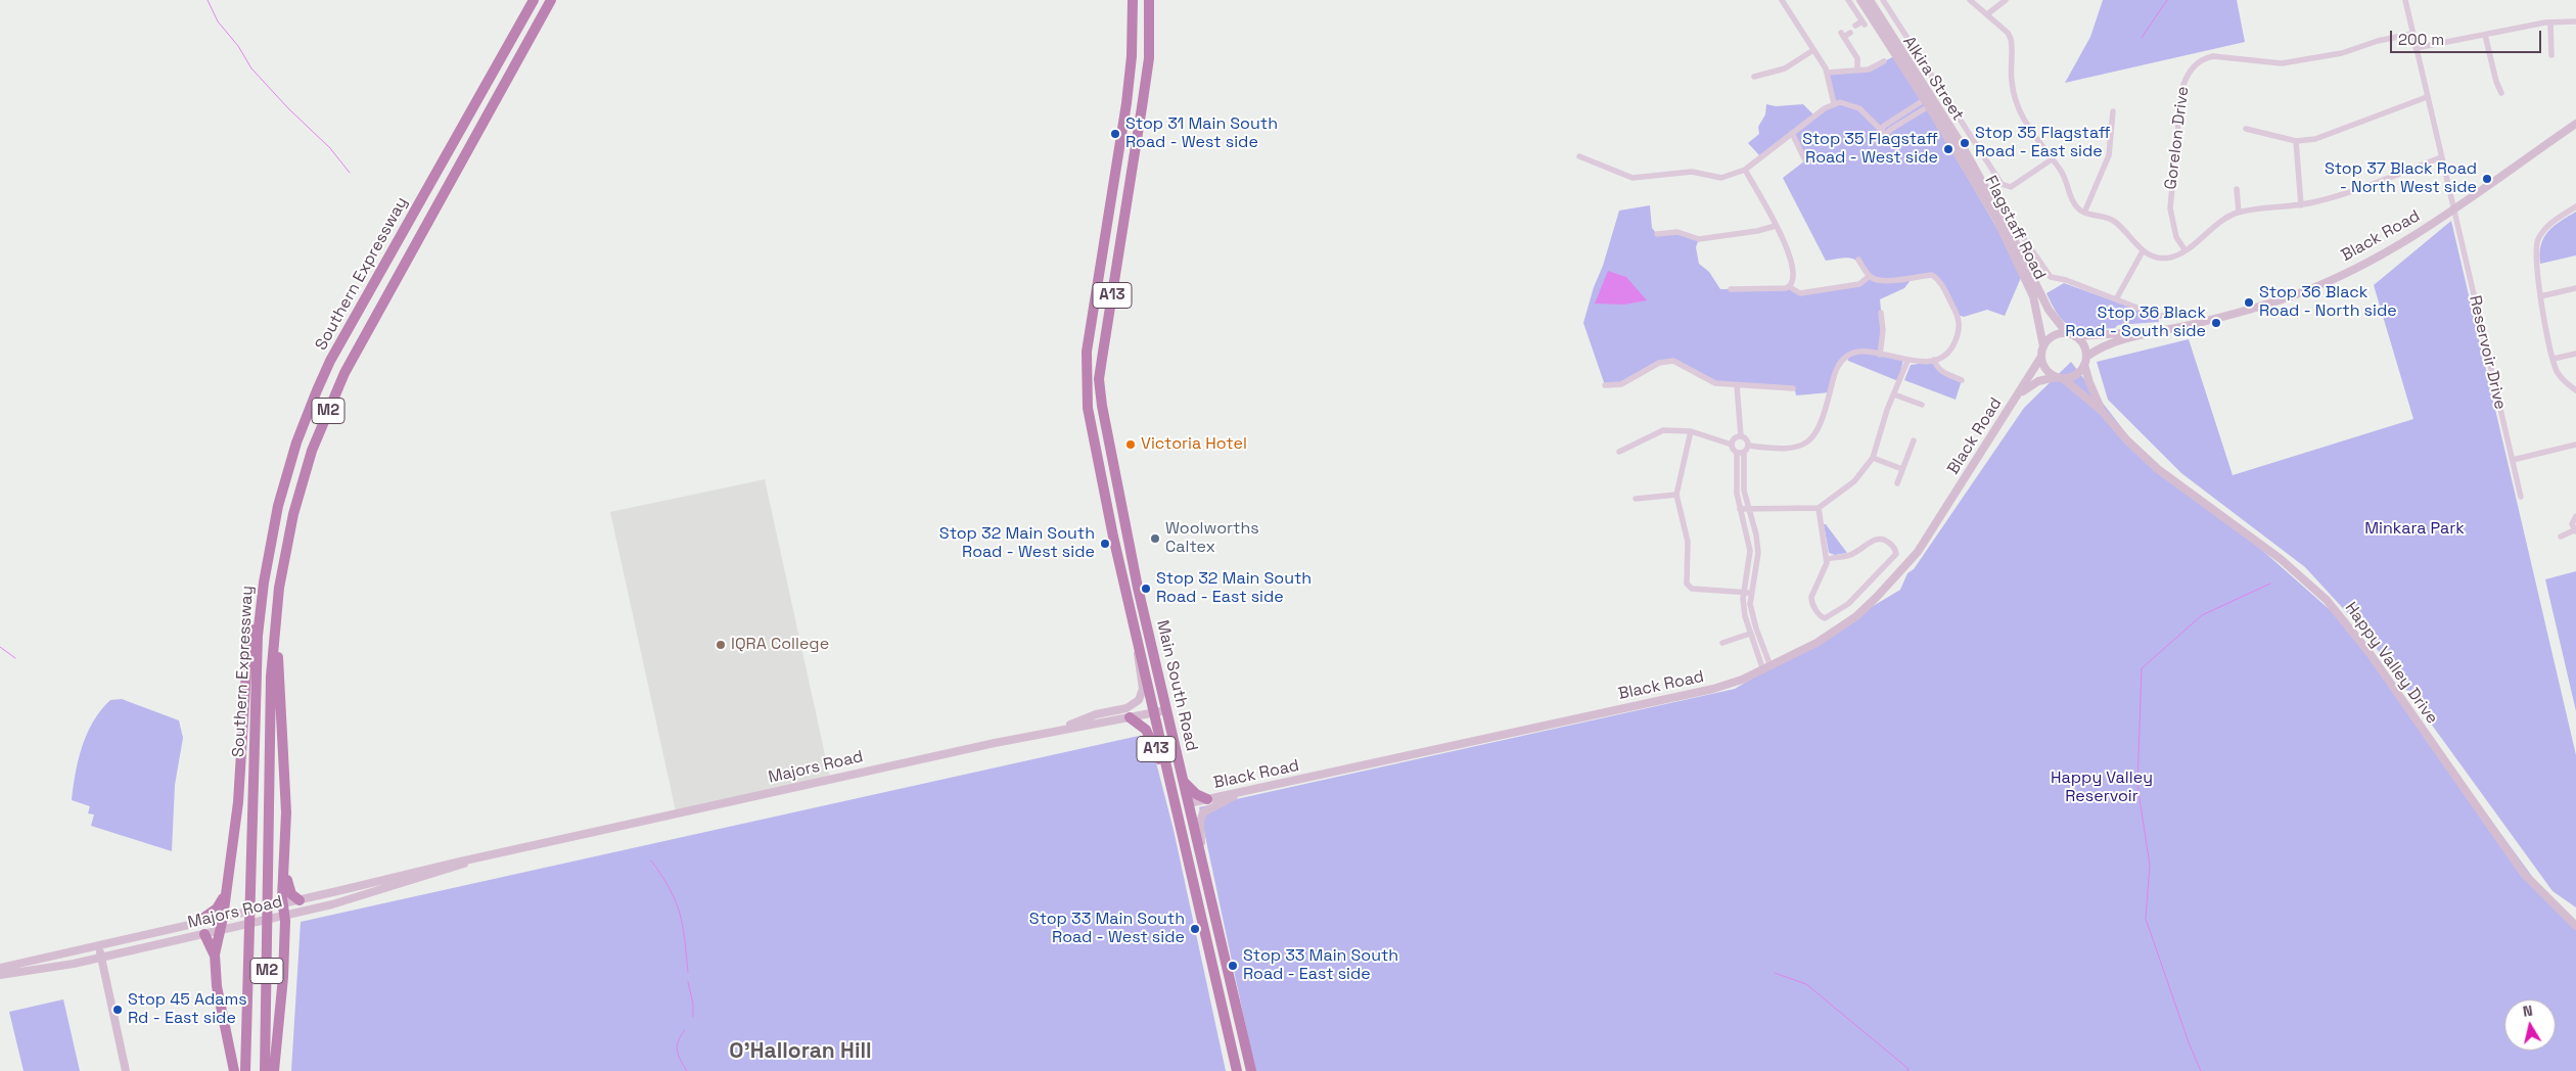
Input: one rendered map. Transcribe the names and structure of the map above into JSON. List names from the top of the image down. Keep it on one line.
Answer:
{"streets":{"highway":["Southern Expressway","A13","M2","Main South Road"],"main road":["Flagstaff Road","Black Road","Happy Valley Drive","Majors Road"],"street":["Alkira Street","Gorelon Drive","Reservoir Drive"]},"crossings":[["Gorelon Drive","Reservoir Drive"],["Flagstaff Road","Black Road"],["Flagstaff Road","Happy Valley Drive"],["Black Road","A13"],["Black Road","Reservoir Drive"],["Black Road","Happy Valley Drive"],["Black Road","Main South Road"],["A13","Main South Road"],["A13","Majors Road"],["Main South Road","Majors Road"]],"districts":["O'Halloran Hill"],"parks":["Minkara Park","Happy Valley Reservoir"],"places":["Stop 31 Main South Road - West side","Stop 35 Flagstaff Road - East side","Stop 35 Flagstaff Road - West side","Stop 37 Black Road - North West side","Stop 36 Black Road - North side","Stop 36 Black Road - South side","Victoria Hotel","Woolworths Caltex","Stop 32 Main South Road - West side","Stop 32 Main South Road - East side","IQRA College","Stop 33 Main South Road - West side","Stop 33 Main South Road - East side","Stop 45 Adams Rd - East side"],"scale_bar":"200 m","north":"top"}
